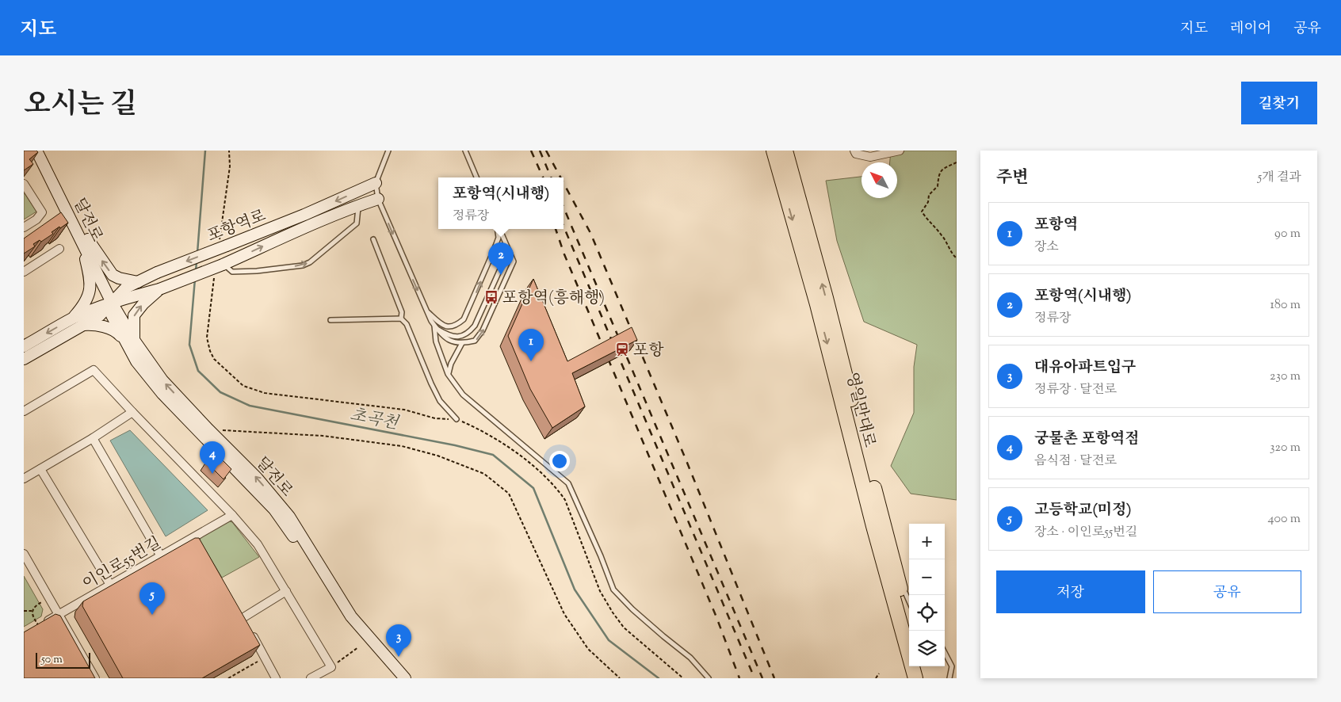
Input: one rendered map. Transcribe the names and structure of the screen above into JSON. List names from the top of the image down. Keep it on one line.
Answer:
{"streets":{"highway":["영일만대로"],"street":["달전로","포항역로","이인로55번길"]},"crossings":[["달전로","포항역로"]],"water":["초곡천"],"places":{"bus stop":["포항역(흥해행)"],"station":["포항"]},"scale_bar":"50 m","north":"top left","page":{"header":"지도","nav":["지도","레이어","공유"],"title":"오시는 길","buttons":["길찾기",["저장","공유"]],"heading":["주변","5개 결과"],"popup":["포항역(시내행)","정류장"],"list":[{"mark":"1","name":"포항역","note":"장소","value":"90 m"},{"mark":"2","name":"포항역(시내행)","note":"정류장","value":"180 m"},{"mark":"3","name":"대유아파트입구","note":"정류장 · 달전로","value":"230 m"},{"mark":"4","name":"궁물촌 포항역점","note":"음식점 · 달전로","value":"320 m"},{"mark":"5","name":"고등학교(미정)","note":"장소 · 이인로55번길","value":"400 m"}],"pins":["2","1","4","5","3"],"map_buttons":["+","−"],"scale":"50 m"}}
